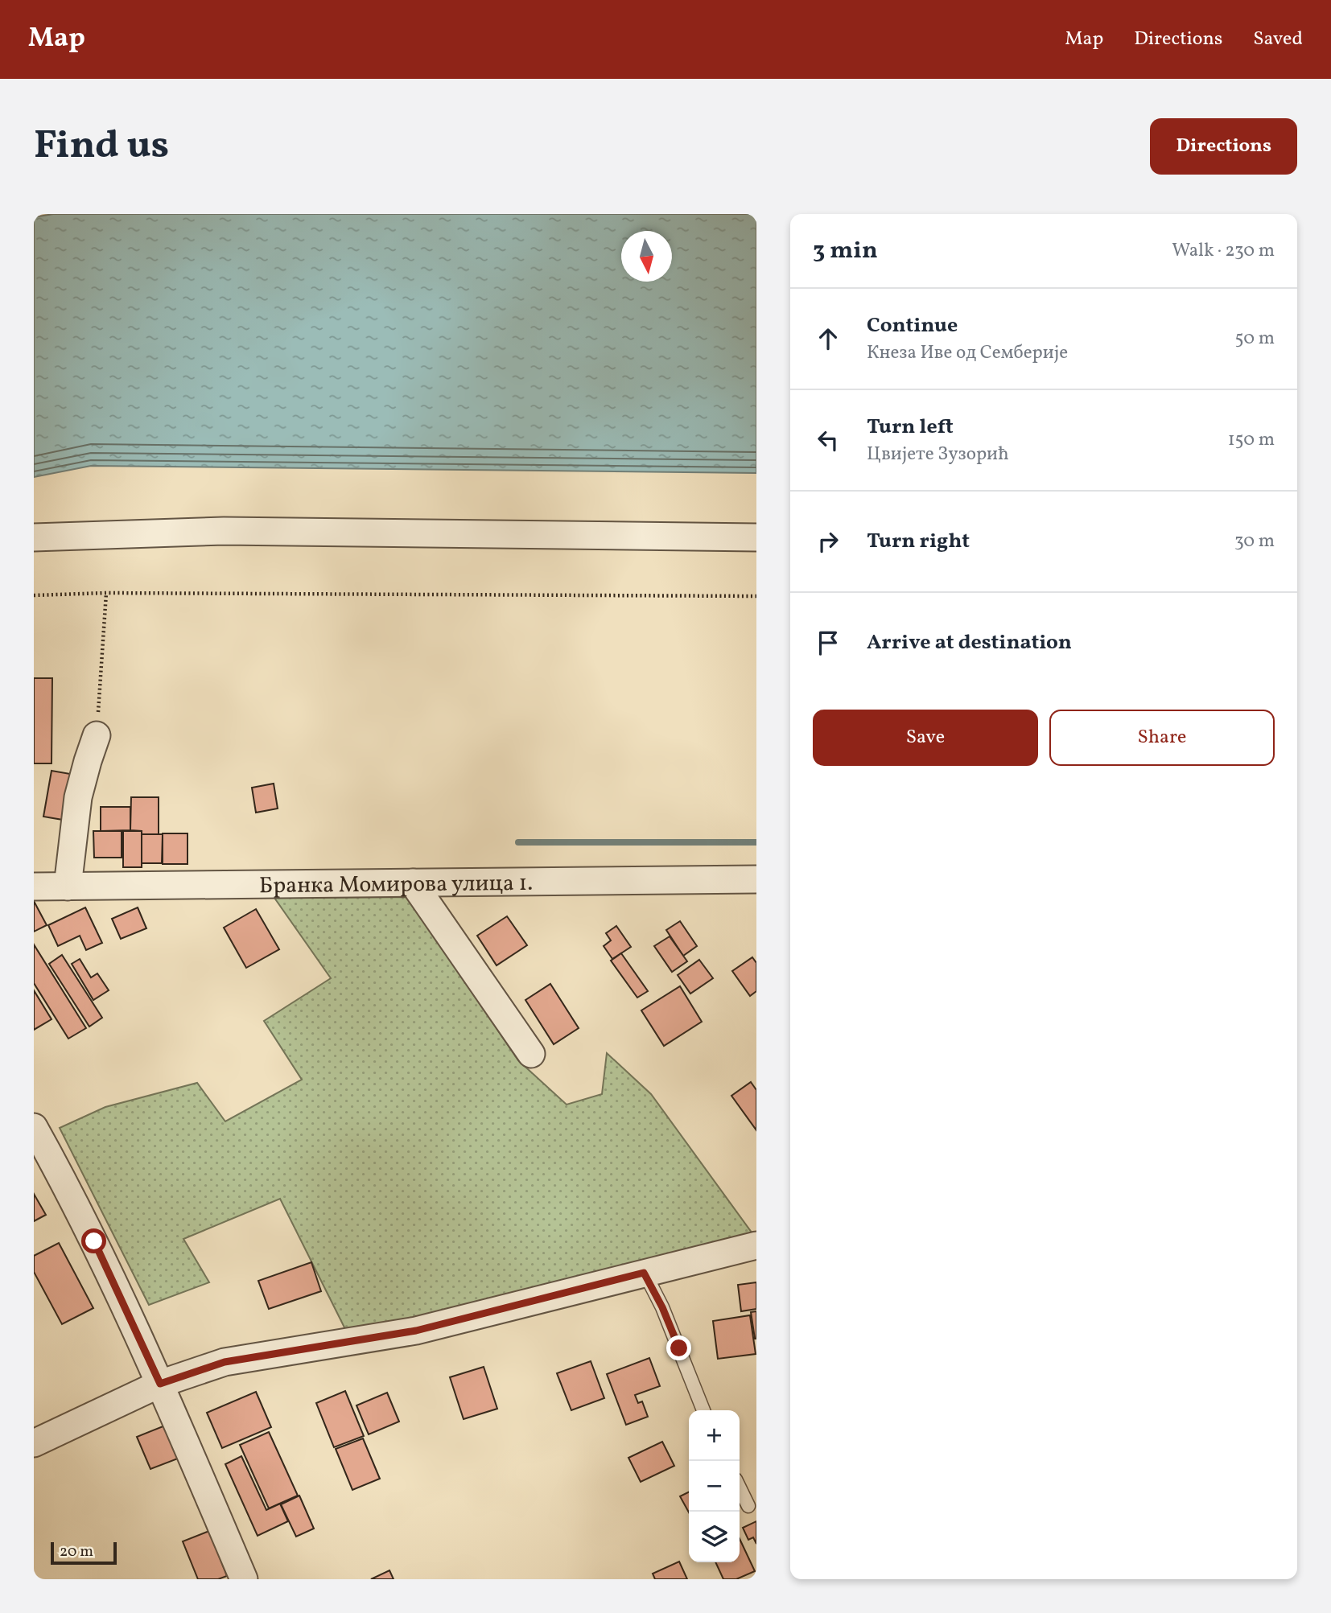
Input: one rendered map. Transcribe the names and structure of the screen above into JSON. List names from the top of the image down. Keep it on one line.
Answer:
{"streets":{"street":["Бранка Момирова улица 1."]},"scale_bar":"20 m","north":"bottom","page":{"header":"Map","nav":["Map","Directions","Saved"],"buttons":["Directions",["Save","Share"]],"title":"Find us","heading":["3 min","Walk · 230 m"],"list":[["Continue","Кнеза Иве од Семберије","50 m"],["Turn left","Цвијете Зузорић","150 m"],["Turn right","30 m"],"Arrive at destination"],"map_buttons":["+","−"],"scale":"20 m"}}
